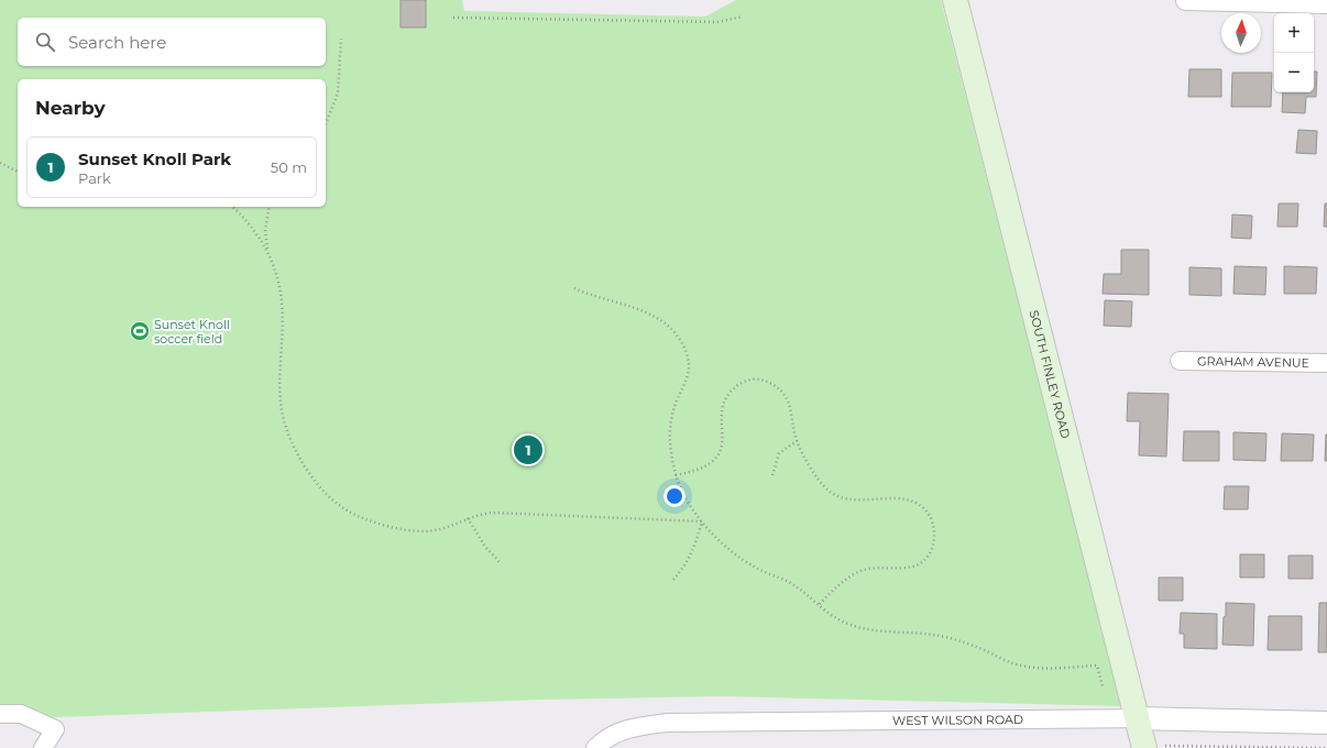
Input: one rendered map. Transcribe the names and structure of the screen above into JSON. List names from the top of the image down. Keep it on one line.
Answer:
{"streets":{"main road":["SOUTH FINLEY ROAD"],"street":["GRAHAM AVENUE","WEST WILSON ROAD"]},"crossings":[["SOUTH FINLEY ROAD","WEST WILSON ROAD"]],"places":{"sports":["Sunset Knoll soccer field"]},"north":"top","page":{"map_buttons":["+","−"],"search":"Search here","heading":"Nearby","list":[{"mark":"1","name":"Sunset Knoll Park","note":"Park","value":"50 m"}],"pins":"1"}}
